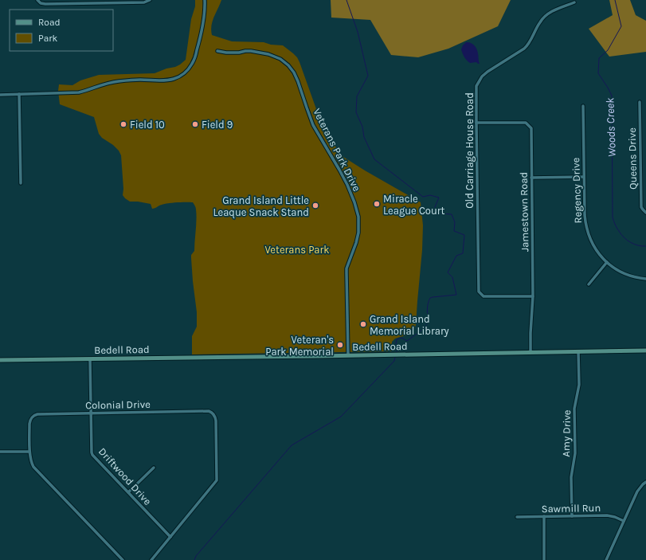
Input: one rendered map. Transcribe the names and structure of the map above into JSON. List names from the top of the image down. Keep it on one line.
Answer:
{"streets":{"street":["Veterans Park Drive","Old Carriage House Road","Queens Drive","Regency Drive","Jamestown Road","Bedell Road","Colonial Drive","Amy Drive","Driftwood Drive","Sawmill Run"]},"crossings":[["Veterans Park Drive","Bedell Road"],["Old Carriage House Road","Jamestown Road"],["Jamestown Road","Bedell Road"],["Bedell Road","Amy Drive"],["Bedell Road","Driftwood Drive"],["Colonial Drive","Driftwood Drive"],["Amy Drive","Sawmill Run"]],"water":["Woods Creek"],"parks":["Veterans Park"],"places":["Field 10","Field 9","Miracle League Court","Grand Island Little Leaque Snack Stand","Grand Island Memorial Library","Veteran's Park Memorial"],"legend":["Road","Park"]}
